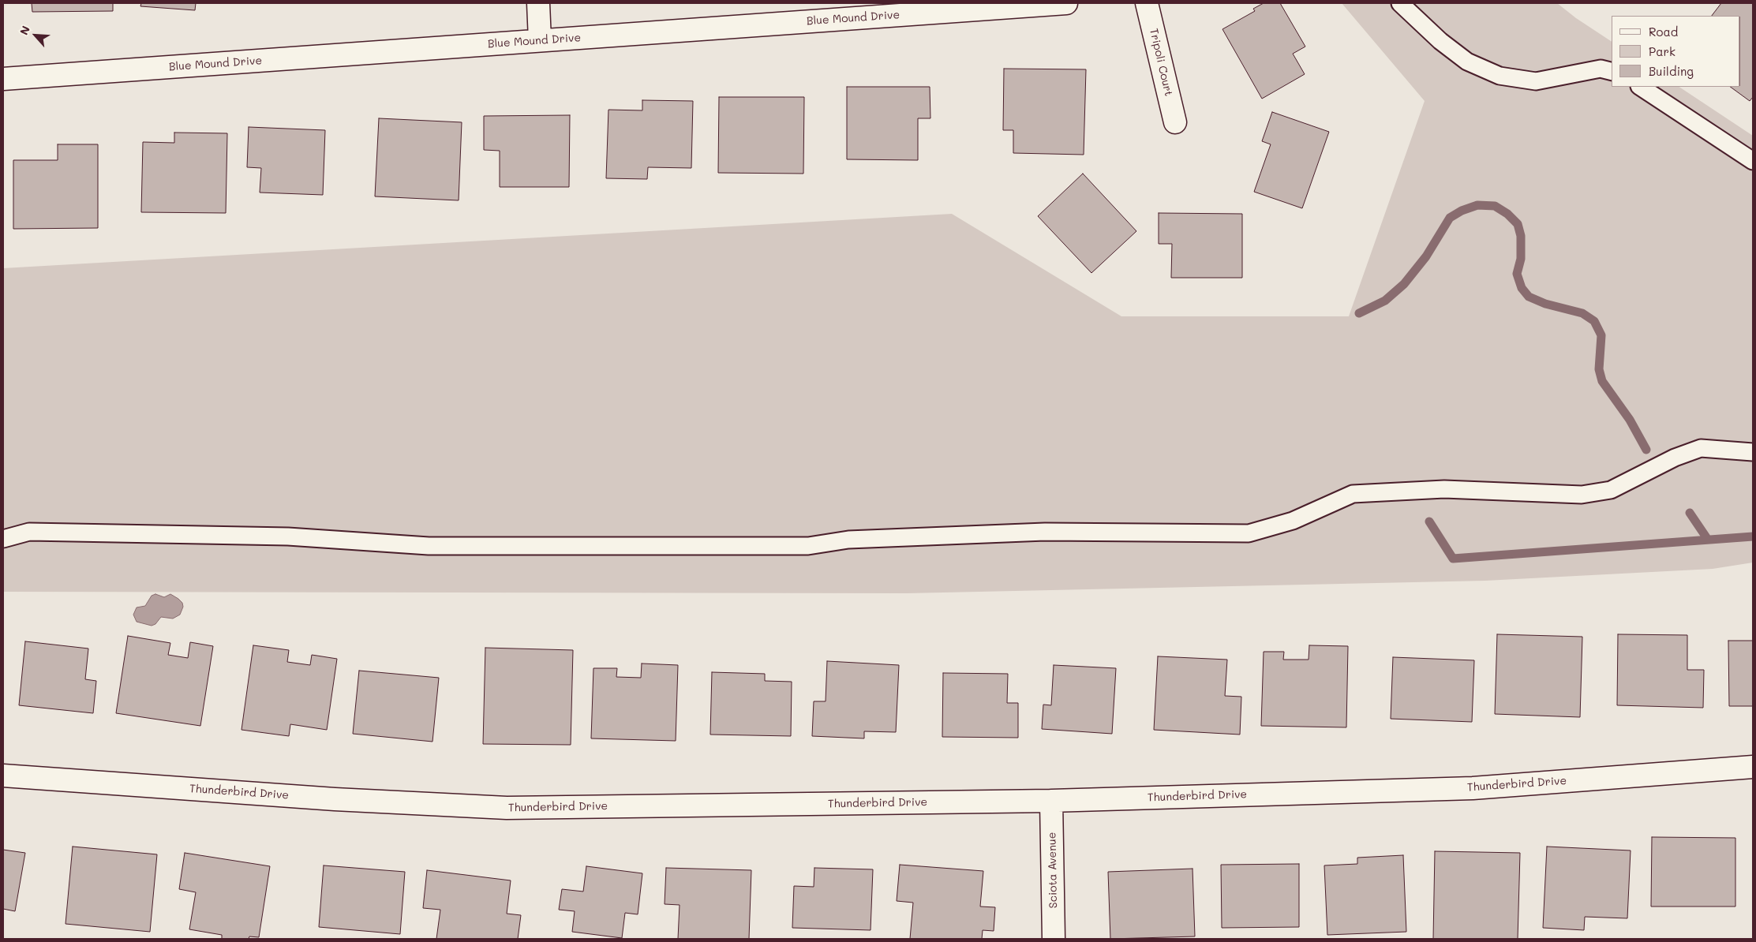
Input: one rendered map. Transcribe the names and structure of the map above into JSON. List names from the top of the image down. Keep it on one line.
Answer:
{"streets":{"street":["Blue Mound Drive","Tripoli Court","Thunderbird Drive","Sciota Avenue"]},"crossings":[["Thunderbird Drive","Sciota Avenue"]],"legend":["Road","Park","Building"],"north":"top left"}
